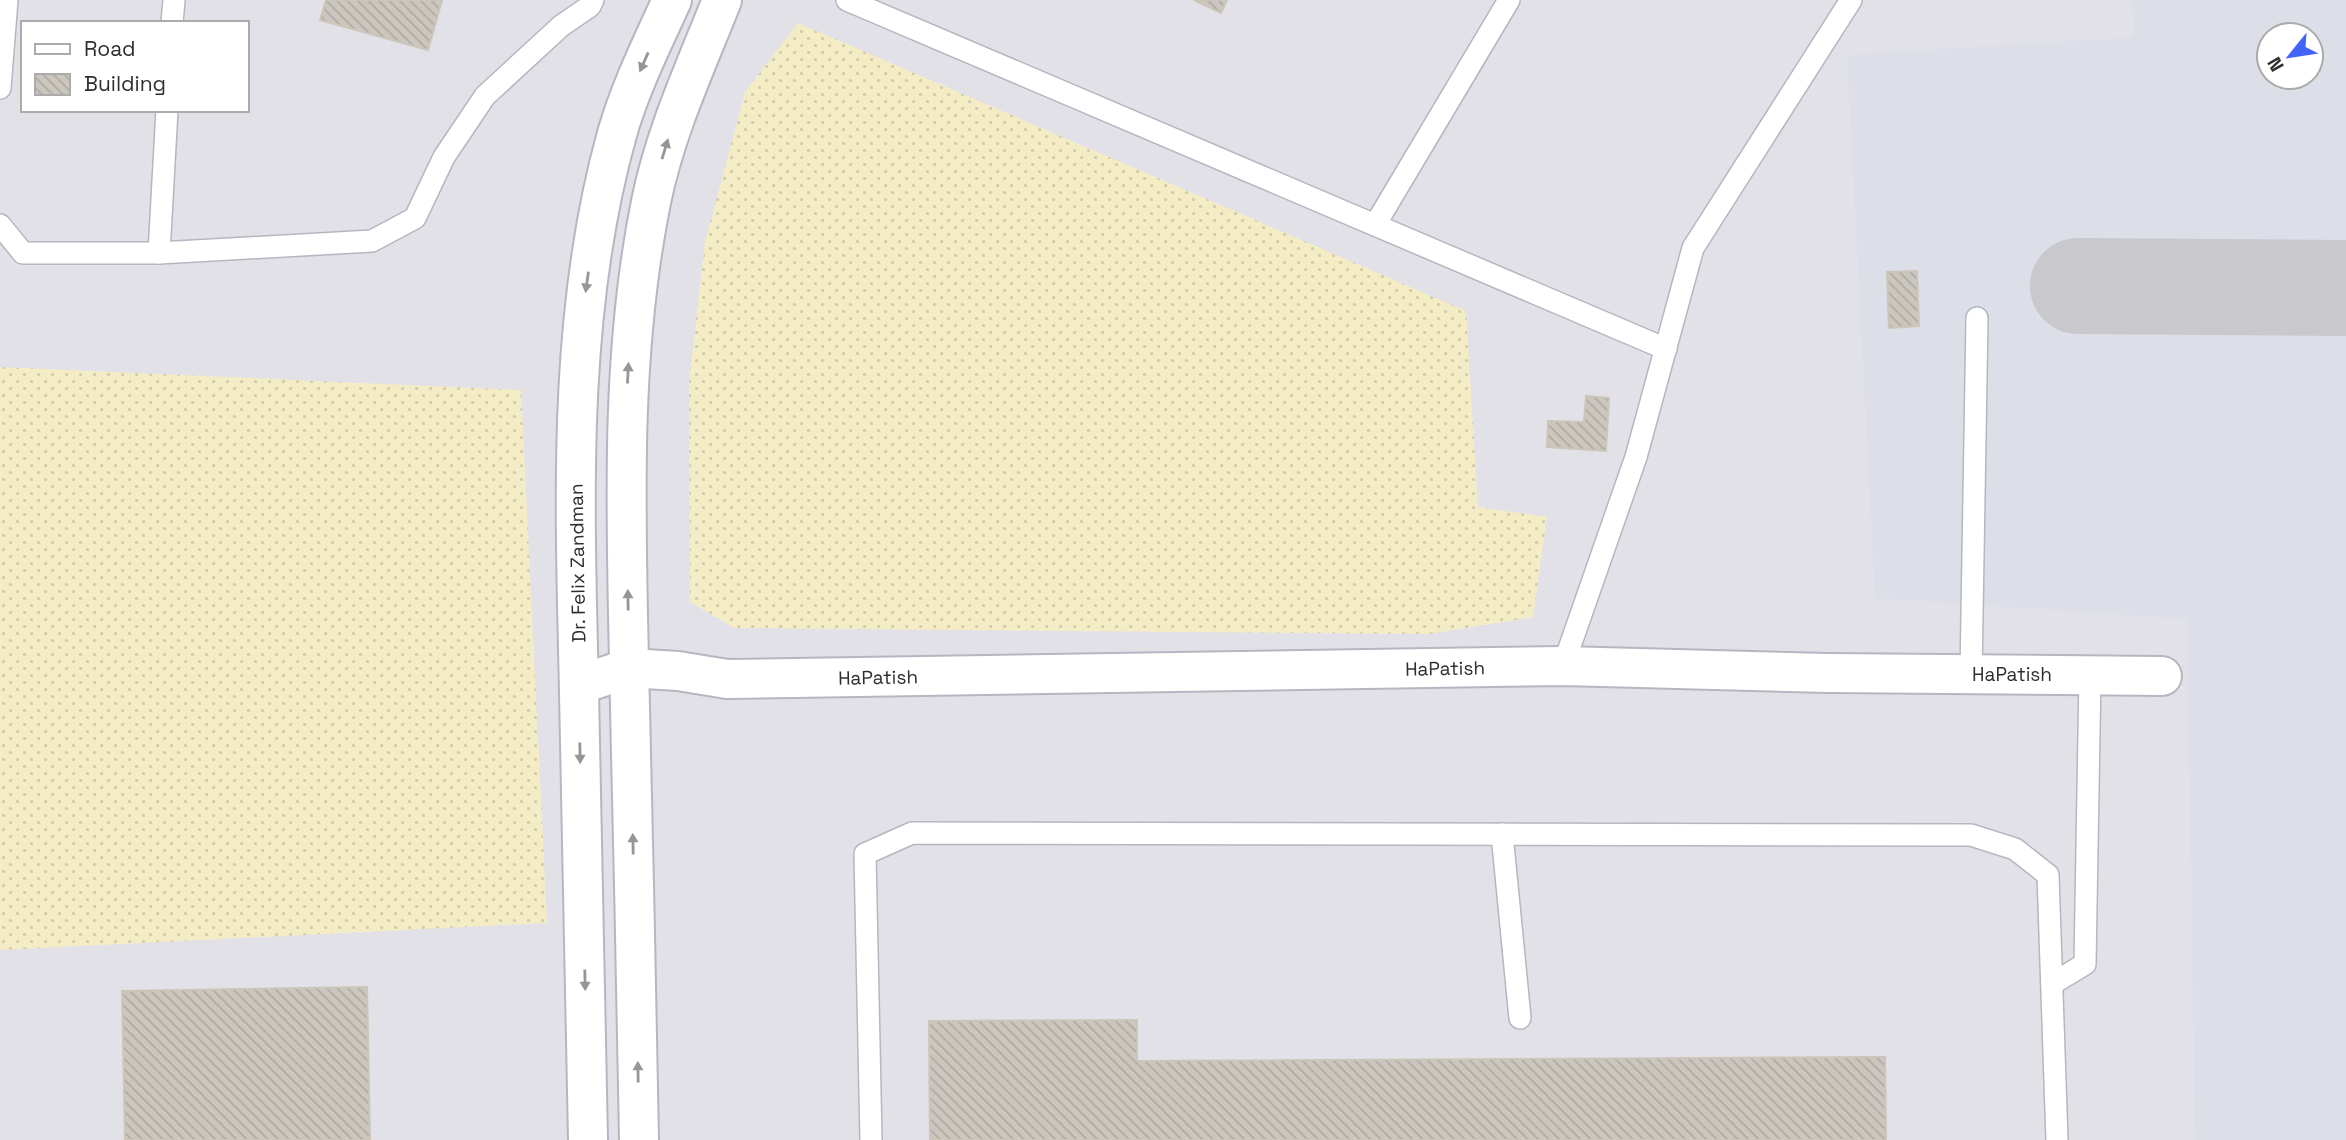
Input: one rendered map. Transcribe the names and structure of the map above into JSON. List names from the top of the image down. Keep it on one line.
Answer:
{"streets":{"street":["Dr. Felix Zandman","HaPatish"]},"crossings":[["Dr. Felix Zandman","HaPatish"]],"legend":["Road","Building"],"north":"bottom left"}
